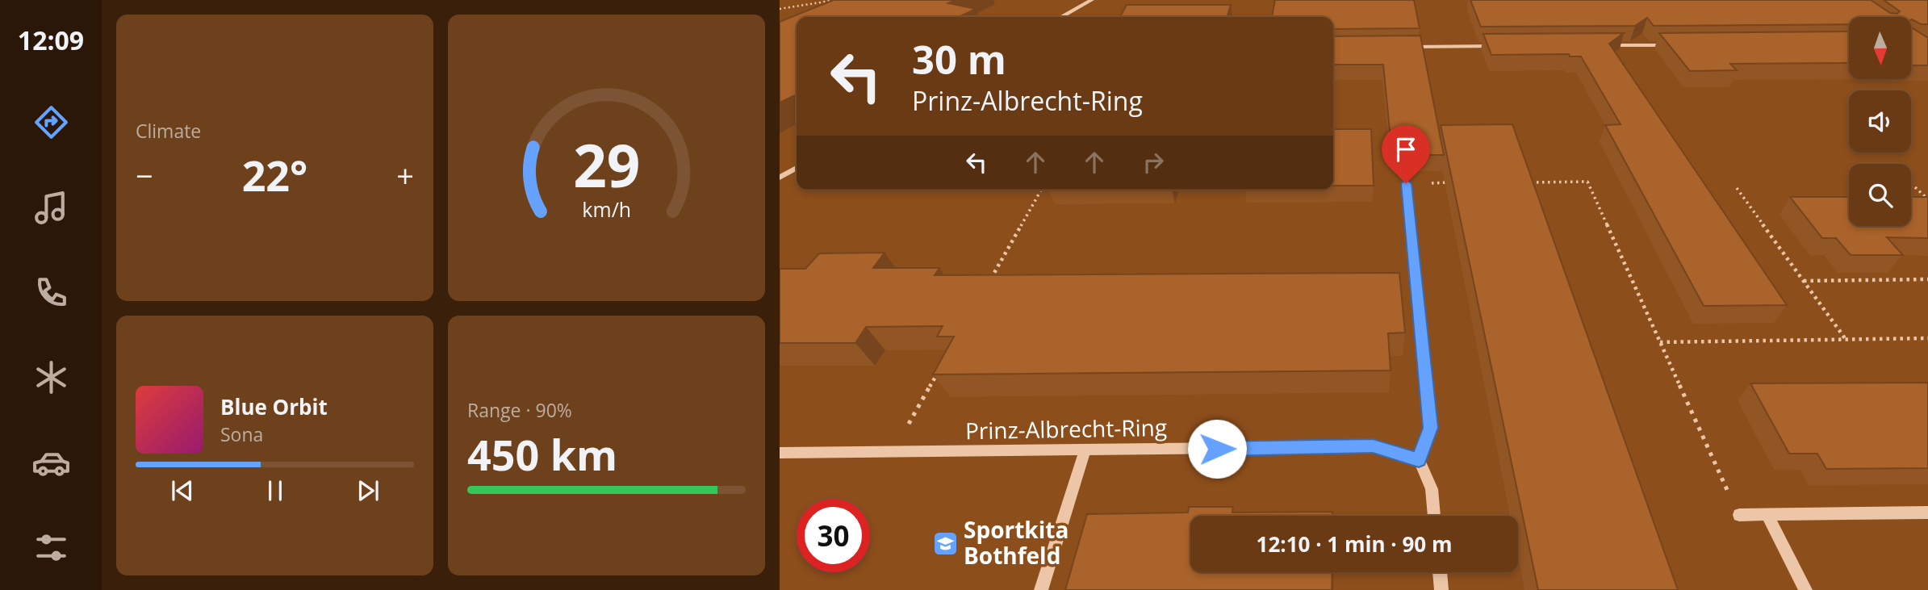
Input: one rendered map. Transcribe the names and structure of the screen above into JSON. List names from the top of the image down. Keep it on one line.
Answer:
{"streets":{"street":["Prinz-Albrecht-Ring"]},"places":{"school or university":["Sportkita Bothfeld"]},"north":"bottom","page":{"tabs":"12:09","tile":["Climate",["Range · 90%","450 km"]],"turn":["30 m","Prinz-Albrecht-Ring"],"heat":["−","22°","+"],"song":["Blue Orbit","Sona"],"limit":"30","trip":"12:10 · 1 min · 90 m","gauge":["29","km/h"]}}
